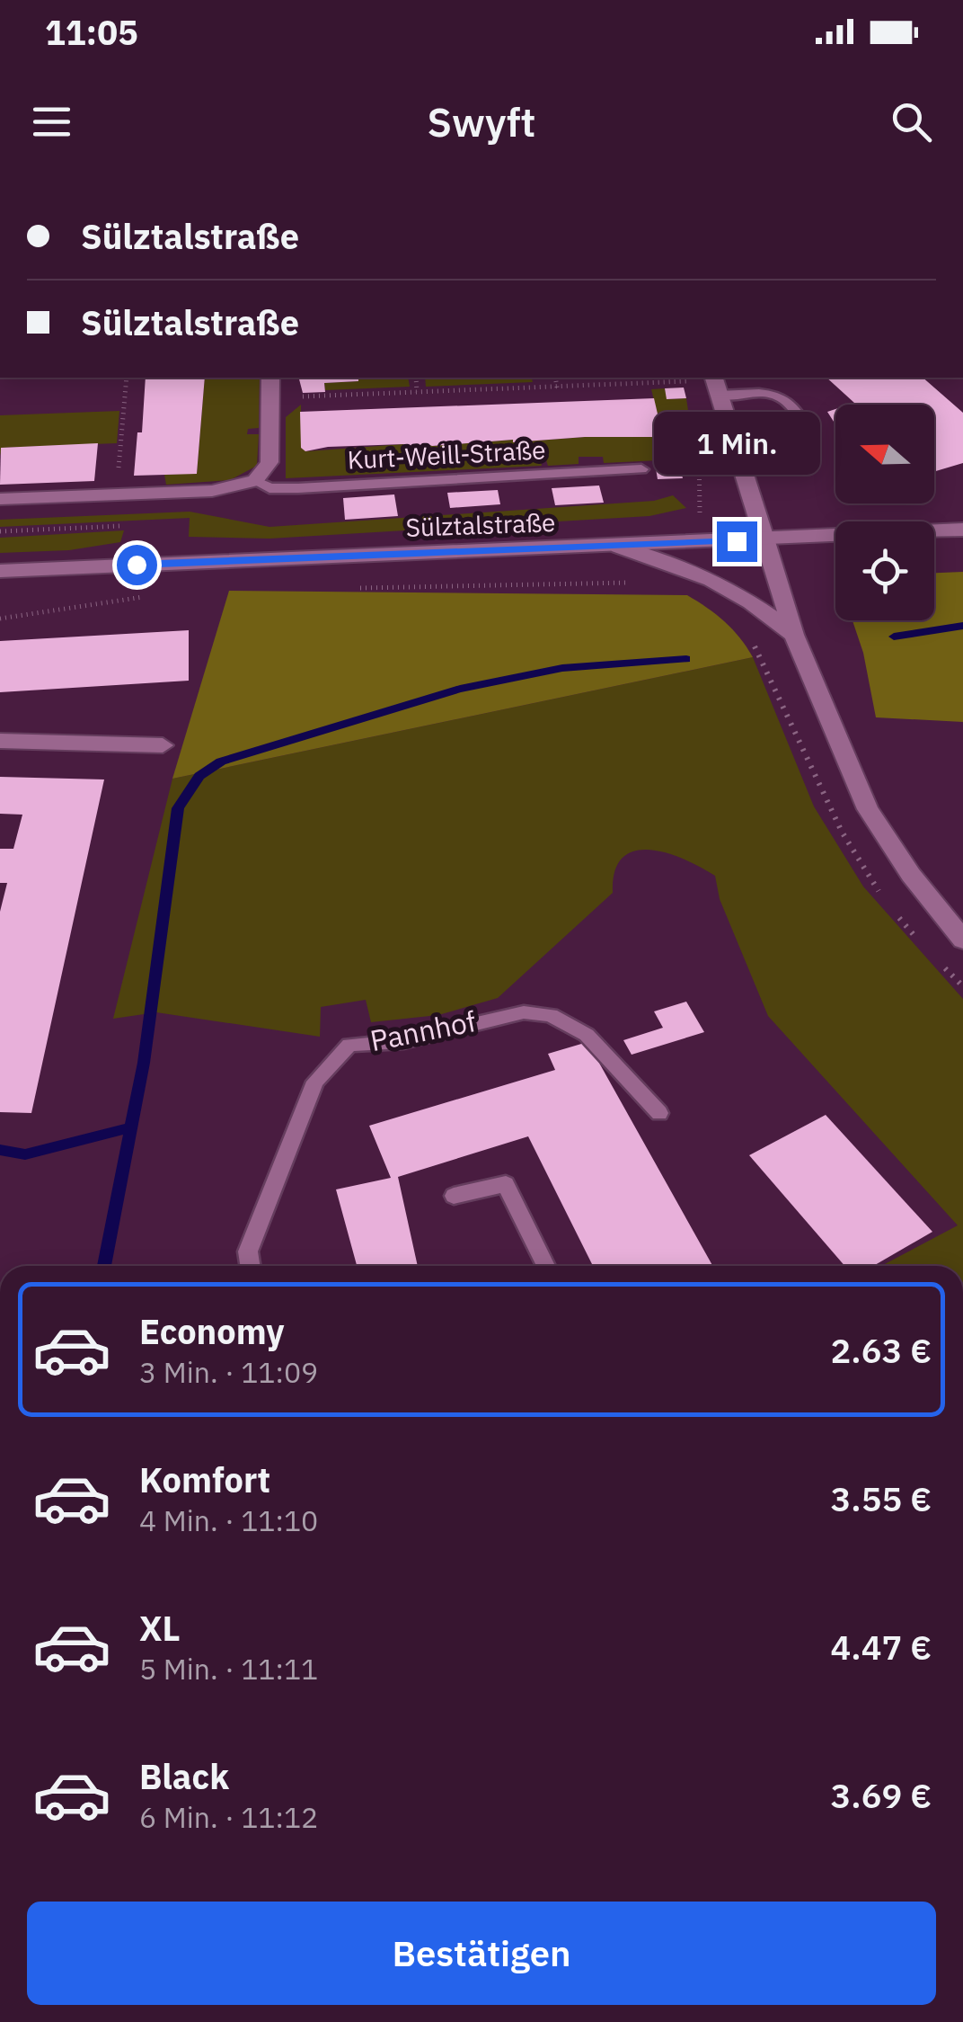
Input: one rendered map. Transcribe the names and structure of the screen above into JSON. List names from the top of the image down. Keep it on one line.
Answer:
{"streets":{"street":["Kurt-Weill-Straße","Sülztalstraße"],"lane":["Pannhof"]},"north":"left","page":{"status":"11:05","header":"Swyft","banner":["Sülztalstraße","Sülztalstraße"],"bubble":"1 Min.","list":[{"name":"Economy","note":"3 Min. · 11:09","value":"2.63 €"},{"name":"Komfort","note":"4 Min. · 11:10","value":"3.55 €"},{"name":"XL","note":"5 Min. · 11:11","value":"4.47 €"},{"name":"Black","note":"6 Min. · 11:12","value":"3.69 €"}],"buttons":"Bestätigen"}}
